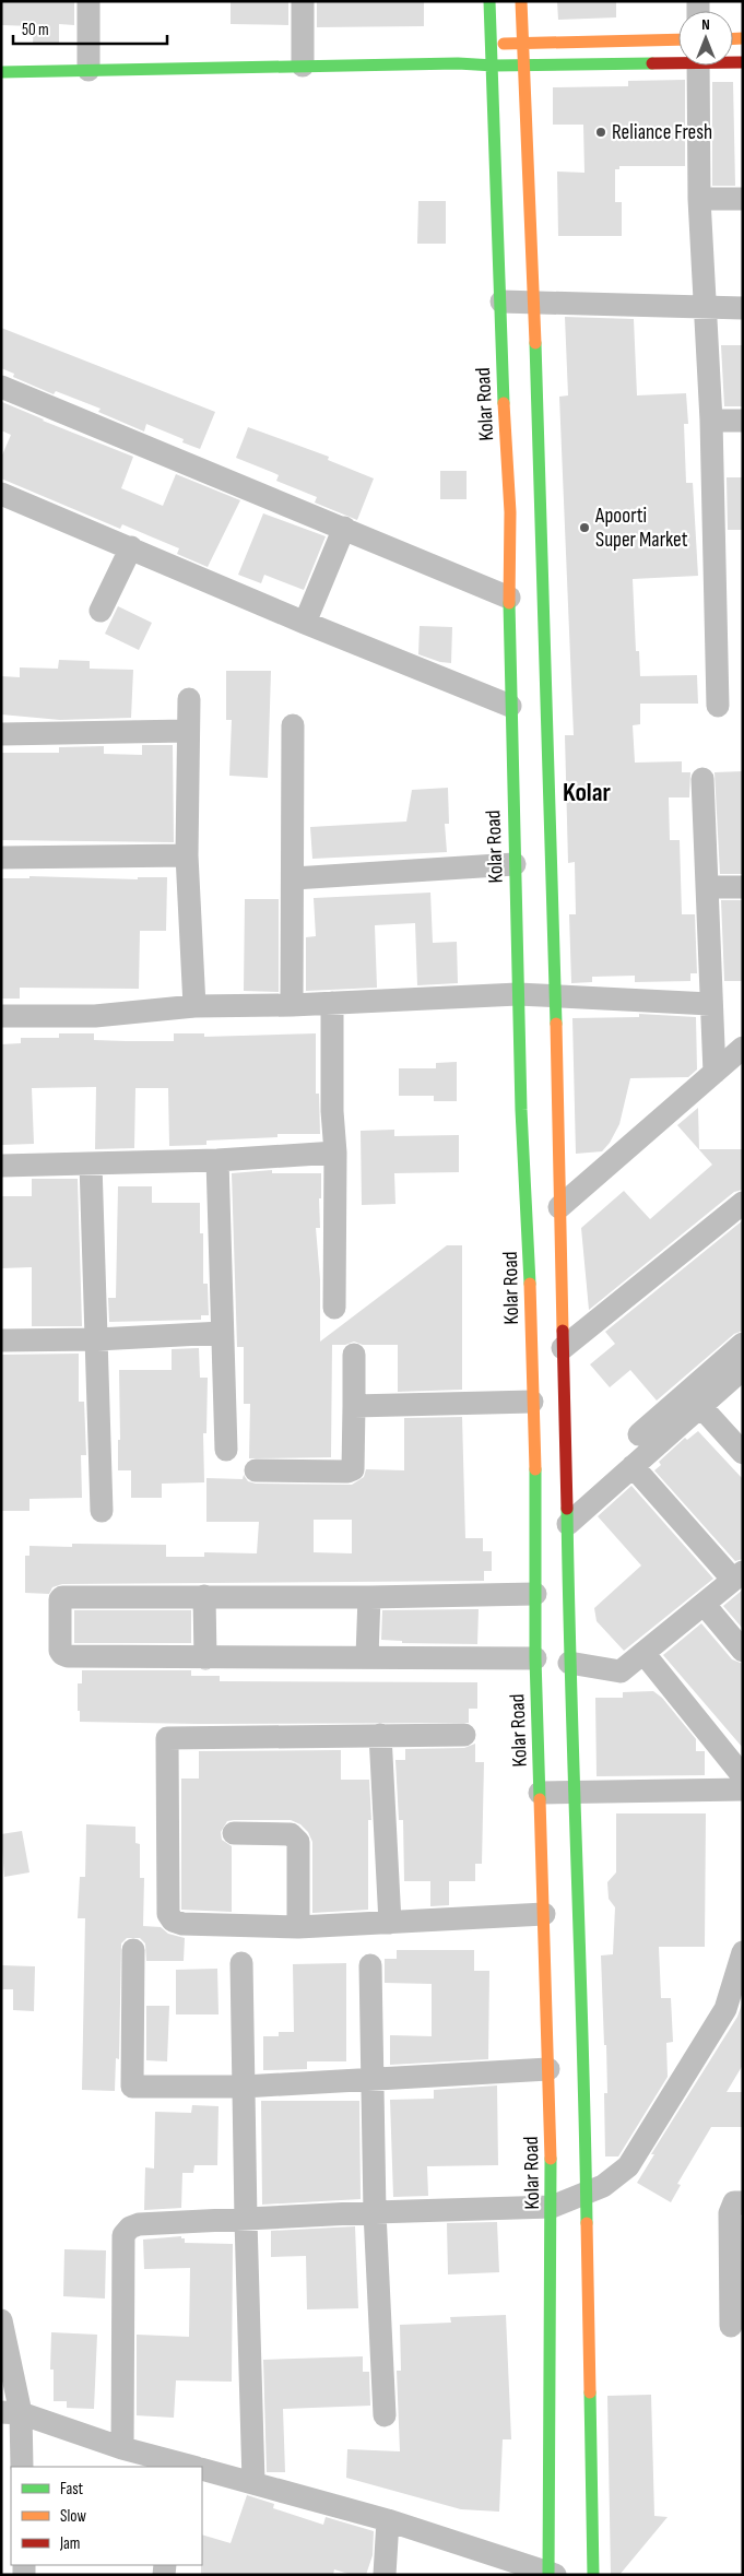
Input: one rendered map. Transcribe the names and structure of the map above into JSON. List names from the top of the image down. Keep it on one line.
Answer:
{"streets":{"main road":["Kolar Road"]},"districts":["Kolar"],"places":["Reliance Fresh","Apoorti Super Market"],"legend":["Fast","Slow","Jam"],"scale_bar":"50 m","north":"top"}
